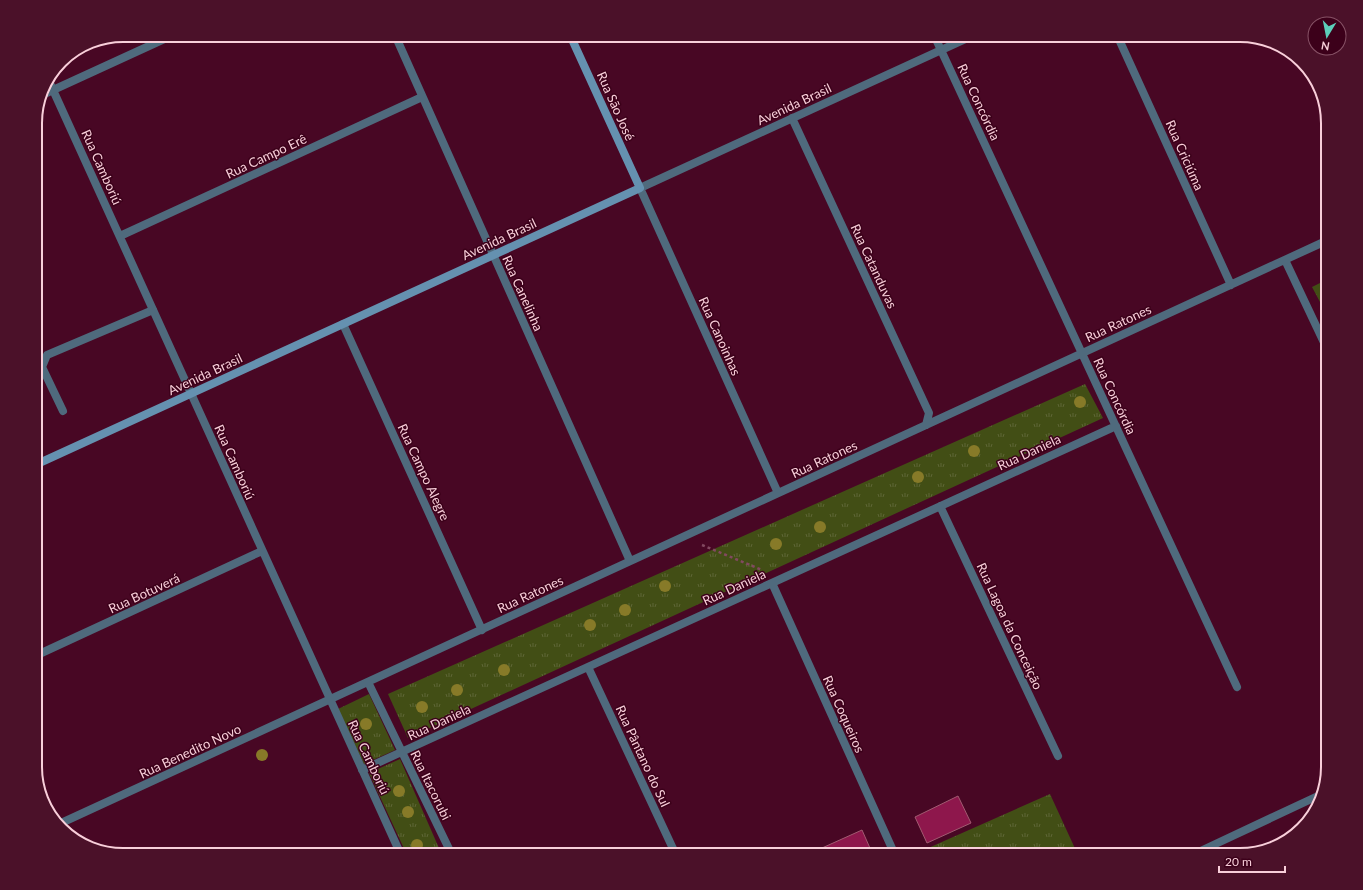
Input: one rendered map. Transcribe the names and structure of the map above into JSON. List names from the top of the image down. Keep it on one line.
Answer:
{"streets":{"main road":["Avenida Brasil","Rua São José"],"street":["Rua Concórdia","Rua Criciúma","Rua Campo Erê","Rua Camboriú","Rua Catanduvas","Rua Canelinha","Rua Ratones","Rua Canoinhas","Rua Daniela","Rua Campo Alegre","Rua Botuverá","Rua Lagoa da Conceição","Rua Coqueiros","Rua Benedito Novo","Rua Pântano do Sul","Rua Itacorubi"]},"crossings":[["Rua Concórdia","Avenida Brasil"],["Rua Concórdia","Rua Ratones"],["Rua Concórdia","Rua Daniela"],["Avenida Brasil","Rua São José"],["Avenida Brasil","Rua Camboriú"],["Avenida Brasil","Rua Catanduvas"],["Avenida Brasil","Rua Canelinha"],["Avenida Brasil","Rua Canoinhas"],["Avenida Brasil","Rua Campo Alegre"],["Rua São José","Rua Canoinhas"],["Rua Criciúma","Rua Ratones"],["Rua Campo Erê","Rua Camboriú"],["Rua Campo Erê","Rua Canelinha"],["Rua Camboriú","Rua Ratones"],["Rua Camboriú","Rua Daniela"],["Rua Camboriú","Rua Botuverá"],["Rua Camboriú","Rua Benedito Novo"],["Rua Catanduvas","Rua Ratones"],["Rua Canelinha","Rua Ratones"],["Rua Ratones","Rua Canoinhas"],["Rua Ratones","Rua Campo Alegre"],["Rua Ratones","Rua Benedito Novo"],["Rua Ratones","Rua Itacorubi"],["Rua Daniela","Rua Lagoa da Conceição"],["Rua Daniela","Rua Coqueiros"],["Rua Daniela","Rua Pântano do Sul"],["Rua Daniela","Rua Itacorubi"]],"scale_bar":"20 m","north":"bottom"}
